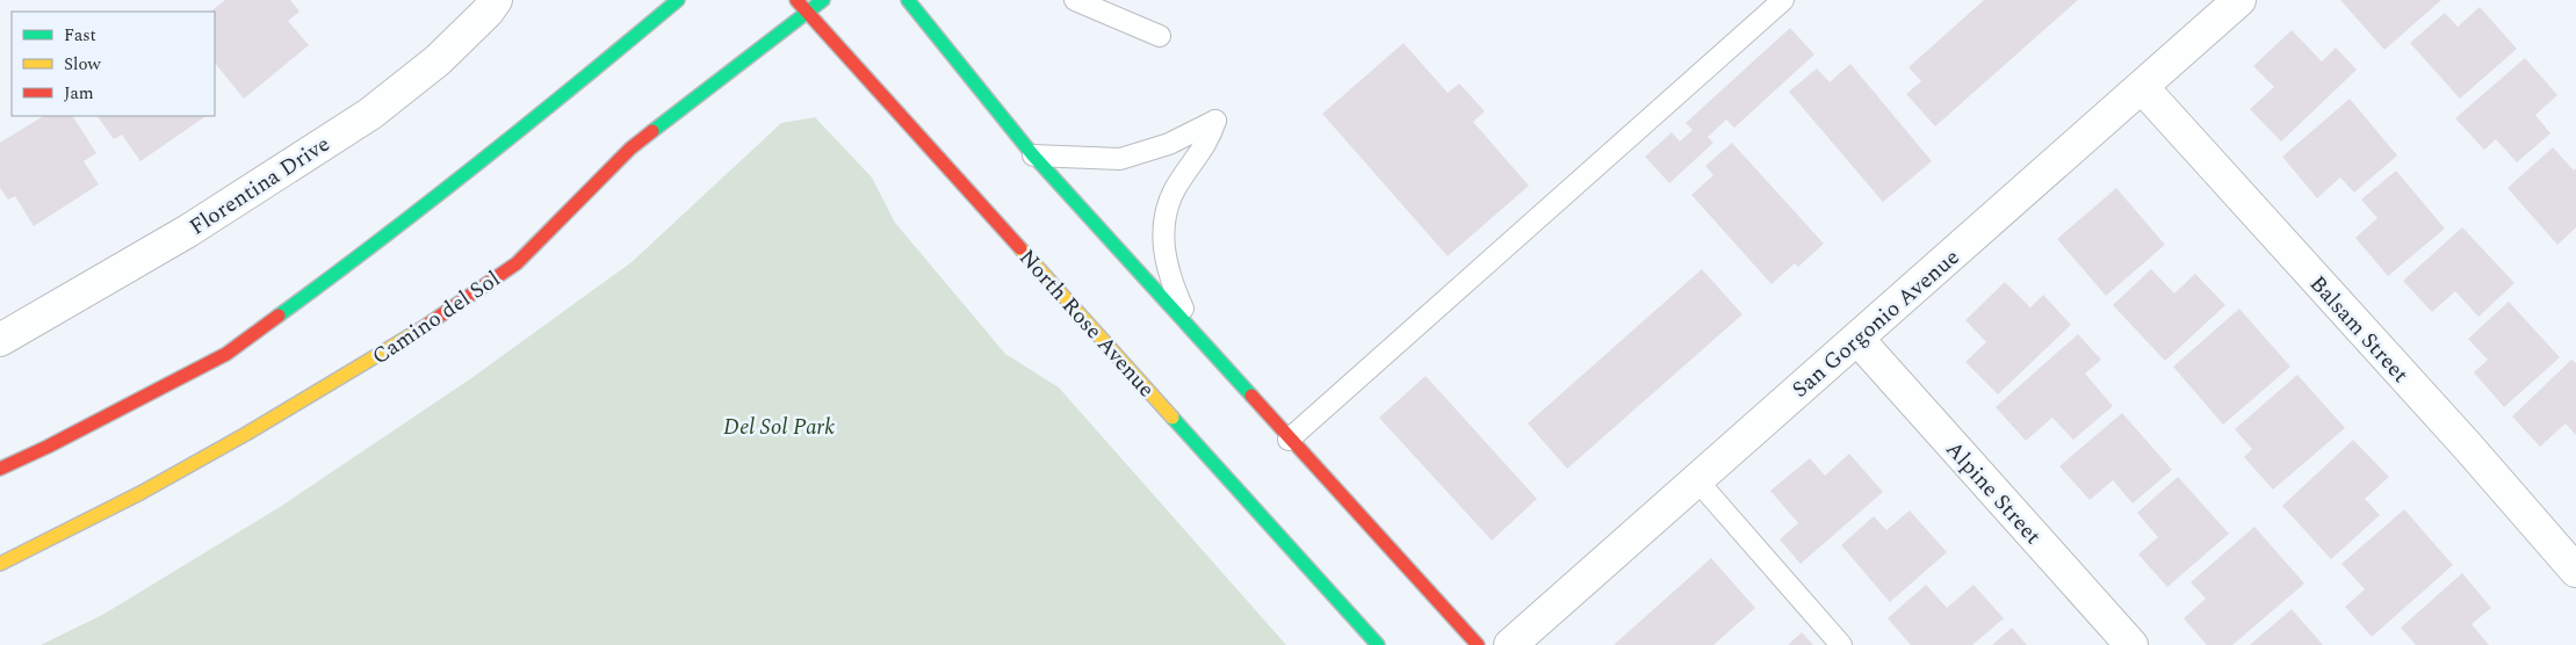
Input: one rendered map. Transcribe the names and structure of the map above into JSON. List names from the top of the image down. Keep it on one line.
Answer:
{"streets":{"street":["Florentina Drive","Camino del Sol","North Rose Avenue","San Gorgonio Avenue","Balsam Street","Alpine Street"]},"crossings":[["Camino del Sol","North Rose Avenue"],["San Gorgonio Avenue","Balsam Street"],["San Gorgonio Avenue","Alpine Street"]],"parks":["Del Sol Park"],"legend":["Fast","Slow","Jam"]}
